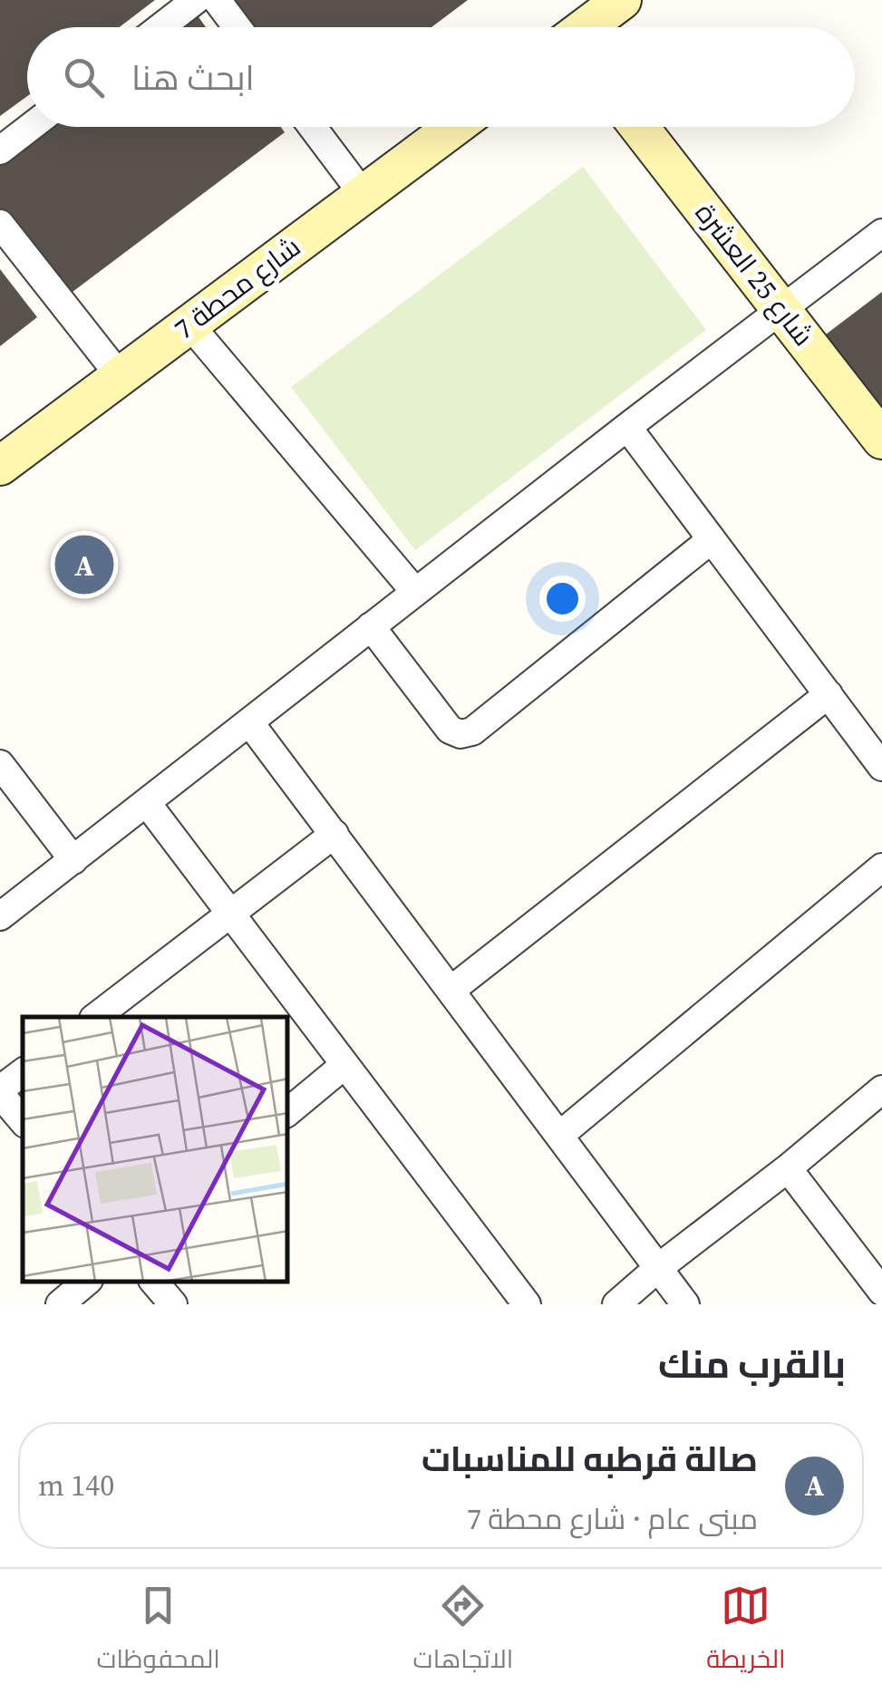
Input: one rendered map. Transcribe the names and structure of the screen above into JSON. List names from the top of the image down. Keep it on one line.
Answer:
{"streets":{"street":["شارع 25 العشرة","شارع محطة 7"]},"page":{"search":"ابحث هنا","pins":"A","heading":"بالقرب منك","list":[{"mark":"A","name":"صالة قرطبه للمناسبات","note":"مبنى عام · شارع محطة 7","value":"140 m"}],"nav":["الخريطة","الاتجاهات","المحفوظات"]}}
